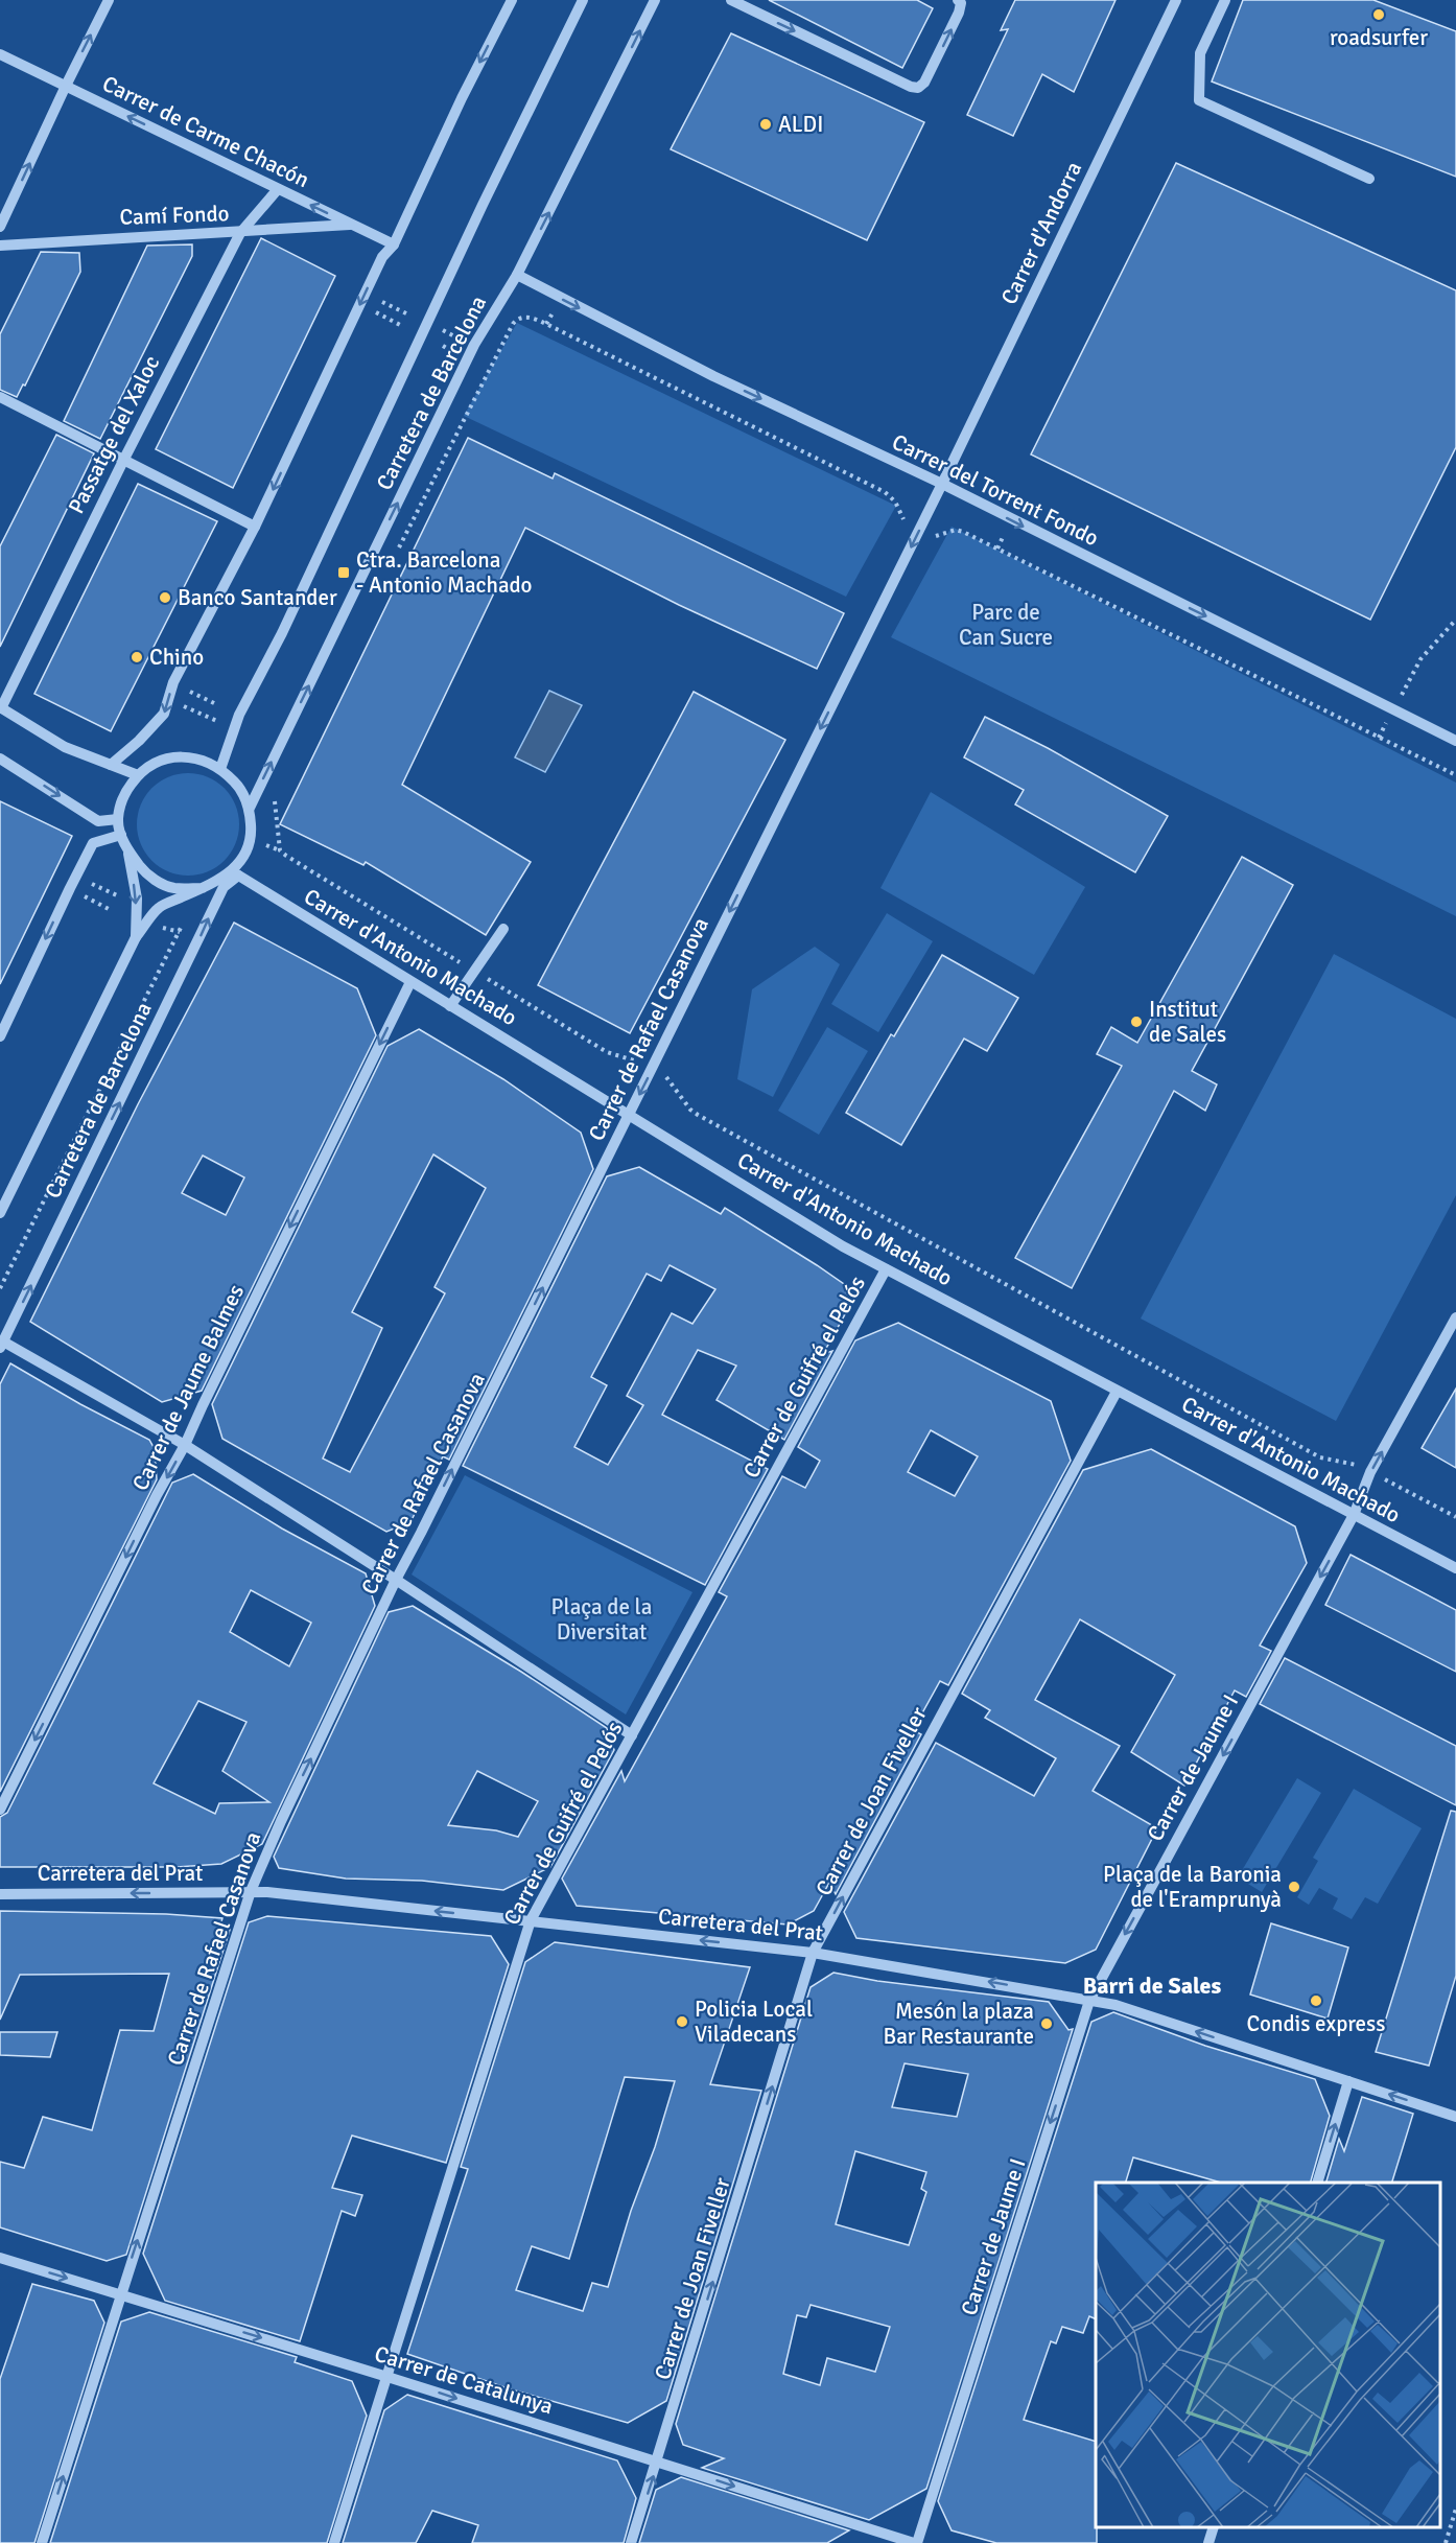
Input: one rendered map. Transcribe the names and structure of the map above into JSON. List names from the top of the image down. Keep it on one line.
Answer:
{"streets":{"street":["Carrer de Carme Chacón","Camí Fondo","Carrer d'Andorra","Carretera de Barcelona","Passatge del Xaloc","Carrer del Torrent Fondo","Carrer d'Antonio Machado","Carrer de Rafael Casanova","Carrer de Guifré el Pelós","Carrer de Jaume Balmes","Carrer de Jaume I","Carrer de Joan Fiveller","Carretera del Prat","Carrer de Catalunya"]},"crossings":[["Carrer de Carme Chacón","Camí Fondo"],["Carrer de Carme Chacón","Passatge del Xaloc"],["Camí Fondo","Passatge del Xaloc"],["Carrer d'Andorra","Carrer del Torrent Fondo"],["Carrer d'Andorra","Carrer de Rafael Casanova"],["Carretera de Barcelona","Carrer del Torrent Fondo"],["Carretera de Barcelona","Carrer d'Antonio Machado"],["Carrer del Torrent Fondo","Carrer de Rafael Casanova"],["Carrer d'Antonio Machado","Carrer de Rafael Casanova"],["Carrer d'Antonio Machado","Carrer de Guifré el Pelós"],["Carrer d'Antonio Machado","Carrer de Jaume Balmes"],["Carrer d'Antonio Machado","Carrer de Jaume I"],["Carrer d'Antonio Machado","Carrer de Joan Fiveller"],["Carrer de Rafael Casanova","Carretera del Prat"],["Carrer de Rafael Casanova","Carrer de Catalunya"],["Carrer de Guifré el Pelós","Carretera del Prat"],["Carrer de Guifré el Pelós","Carrer de Catalunya"],["Carrer de Jaume I","Carretera del Prat"],["Carrer de Jaume I","Carrer de Catalunya"],["Carrer de Joan Fiveller","Carretera del Prat"],["Carrer de Joan Fiveller","Carrer de Catalunya"]],"one_way":["Carrer de Carme Chacón","Carrer del Torrent Fondo","Carrer de Jaume Balmes","Carrer de Joan Fiveller","Carretera del Prat","Carrer de Catalunya"],"districts":["Barri de Sales"],"parks":["Parc de Can Sucre","Plaça de la Diversitat"],"places":{"other":["roadsurfer","ALDI","Banco Santander","Chino","Institut de Sales","Plaça de la Baronia de l'Eramprunyà","Condis express","Policia Local Viladecans","Mesón la plaza Bar Restaurante"],"transit":["Ctra. Barcelona - Antonio Machado"]}}
